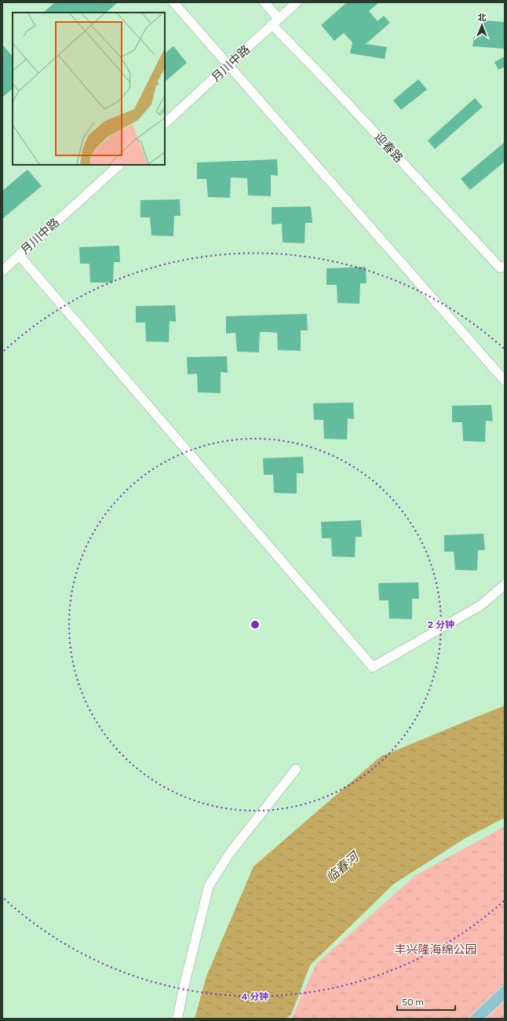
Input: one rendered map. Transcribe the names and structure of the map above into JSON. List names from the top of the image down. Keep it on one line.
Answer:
{"streets":{"street":["月川中路","迎春路"]},"crossings":[["月川中路","迎春路"]],"water":["临春河"],"parks":["丰兴隆海绵公园"],"scale_bar":"50 m","north":"top","rings":["2 分钟","4 分钟"]}
